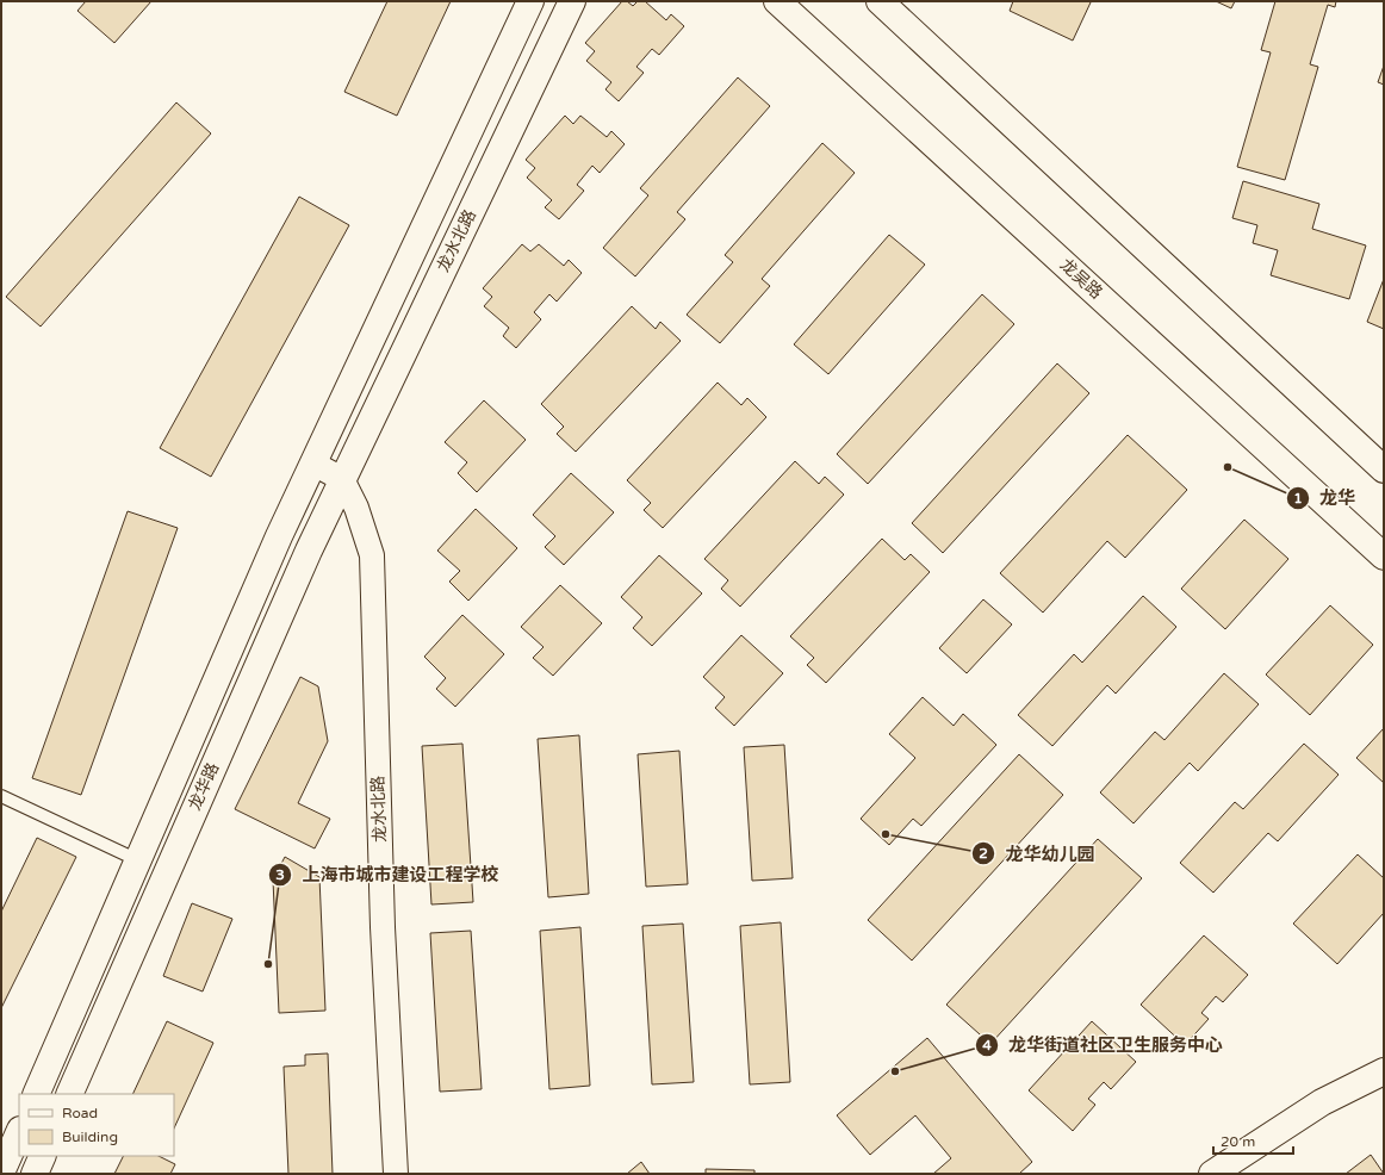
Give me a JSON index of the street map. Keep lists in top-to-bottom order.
{
  "streets": {
    "main road": ["龙水北路", "龙吴路", "龙华路"]
  },
  "crossings": [
    ["龙水北路", "龙华路"]
  ],
  "places": [
    "龙华",
    "龙华幼儿园",
    "上海市城市建设工程学校",
    "龙华街道社区卫生服务中心"
  ],
  "legend": ["Road", "Building"],
  "scale_bar": "20 m"
}
